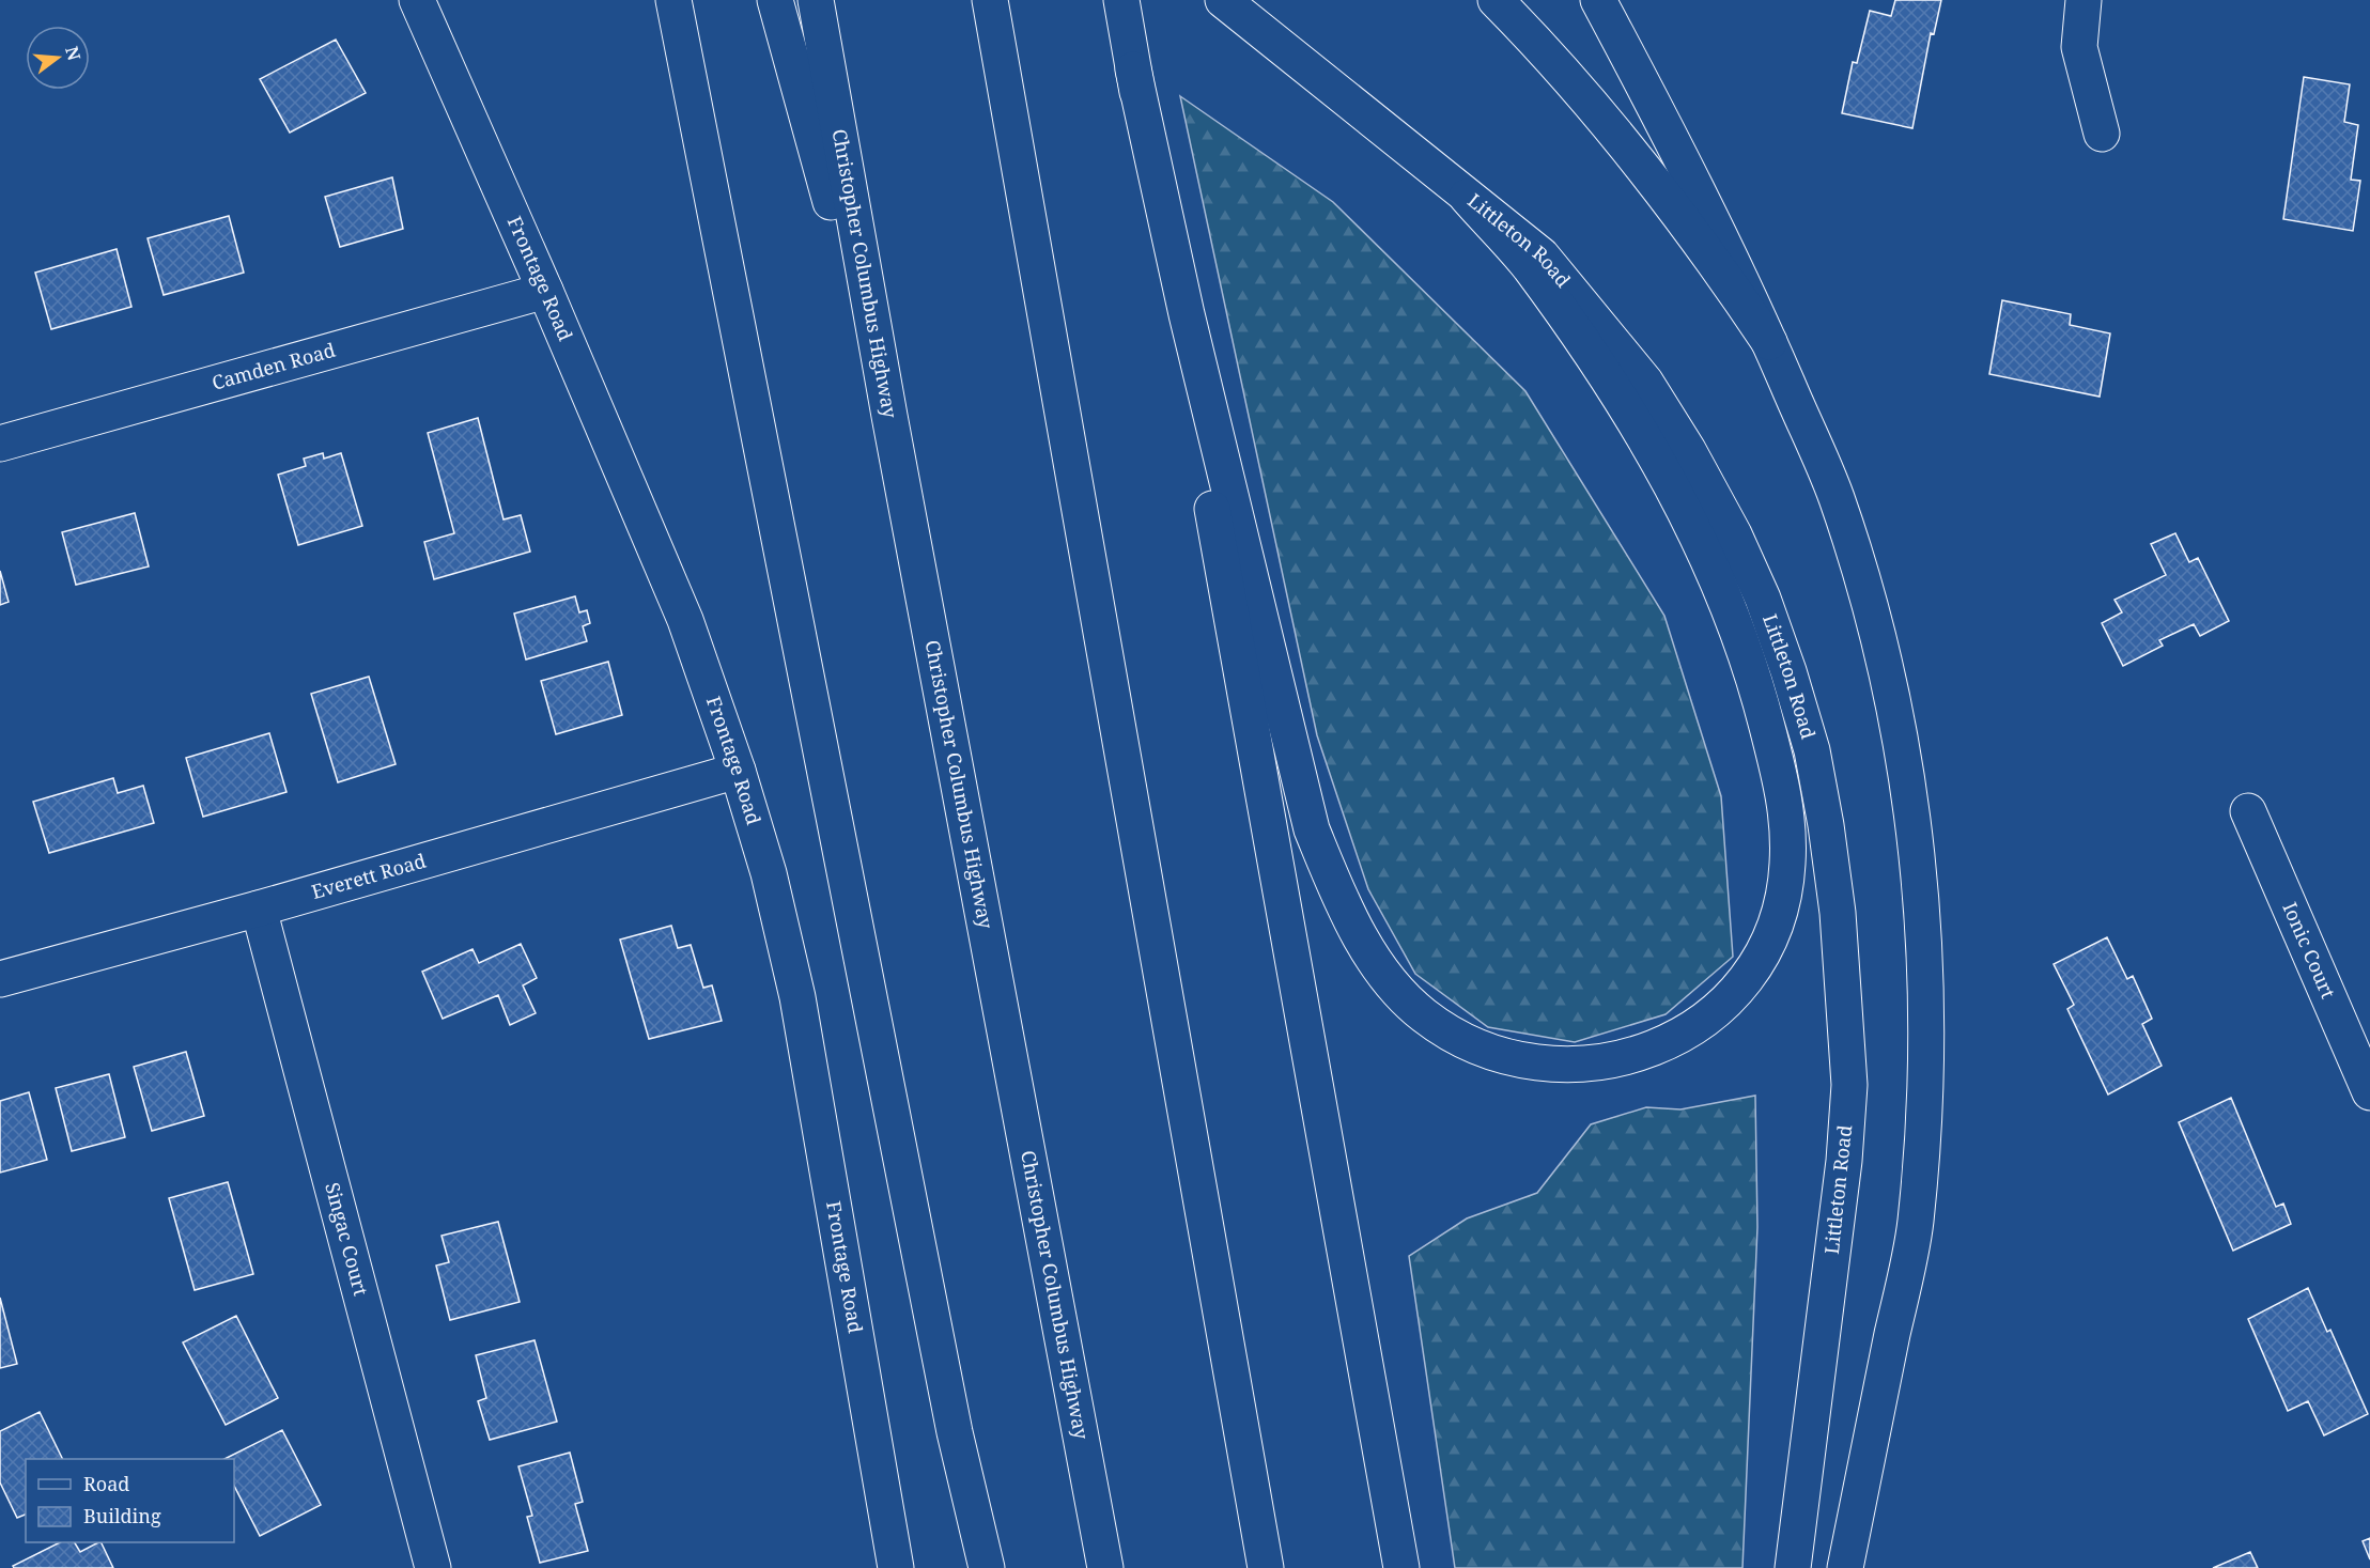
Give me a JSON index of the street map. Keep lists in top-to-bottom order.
{
  "streets": {
    "main road": [
      "Littleton Road",
      "Christopher Columbus Highway",
      "Frontage Road",
      "Camden Road",
      "Everett Road",
      "Ionic Court",
      "Singac Court"
    ]
  },
  "crossings": [
    ["Frontage Road", "Camden Road"],
    ["Frontage Road", "Everett Road"],
    ["Everett Road", "Singac Court"]
  ],
  "legend": ["Road", "Building"],
  "north": "right"
}
